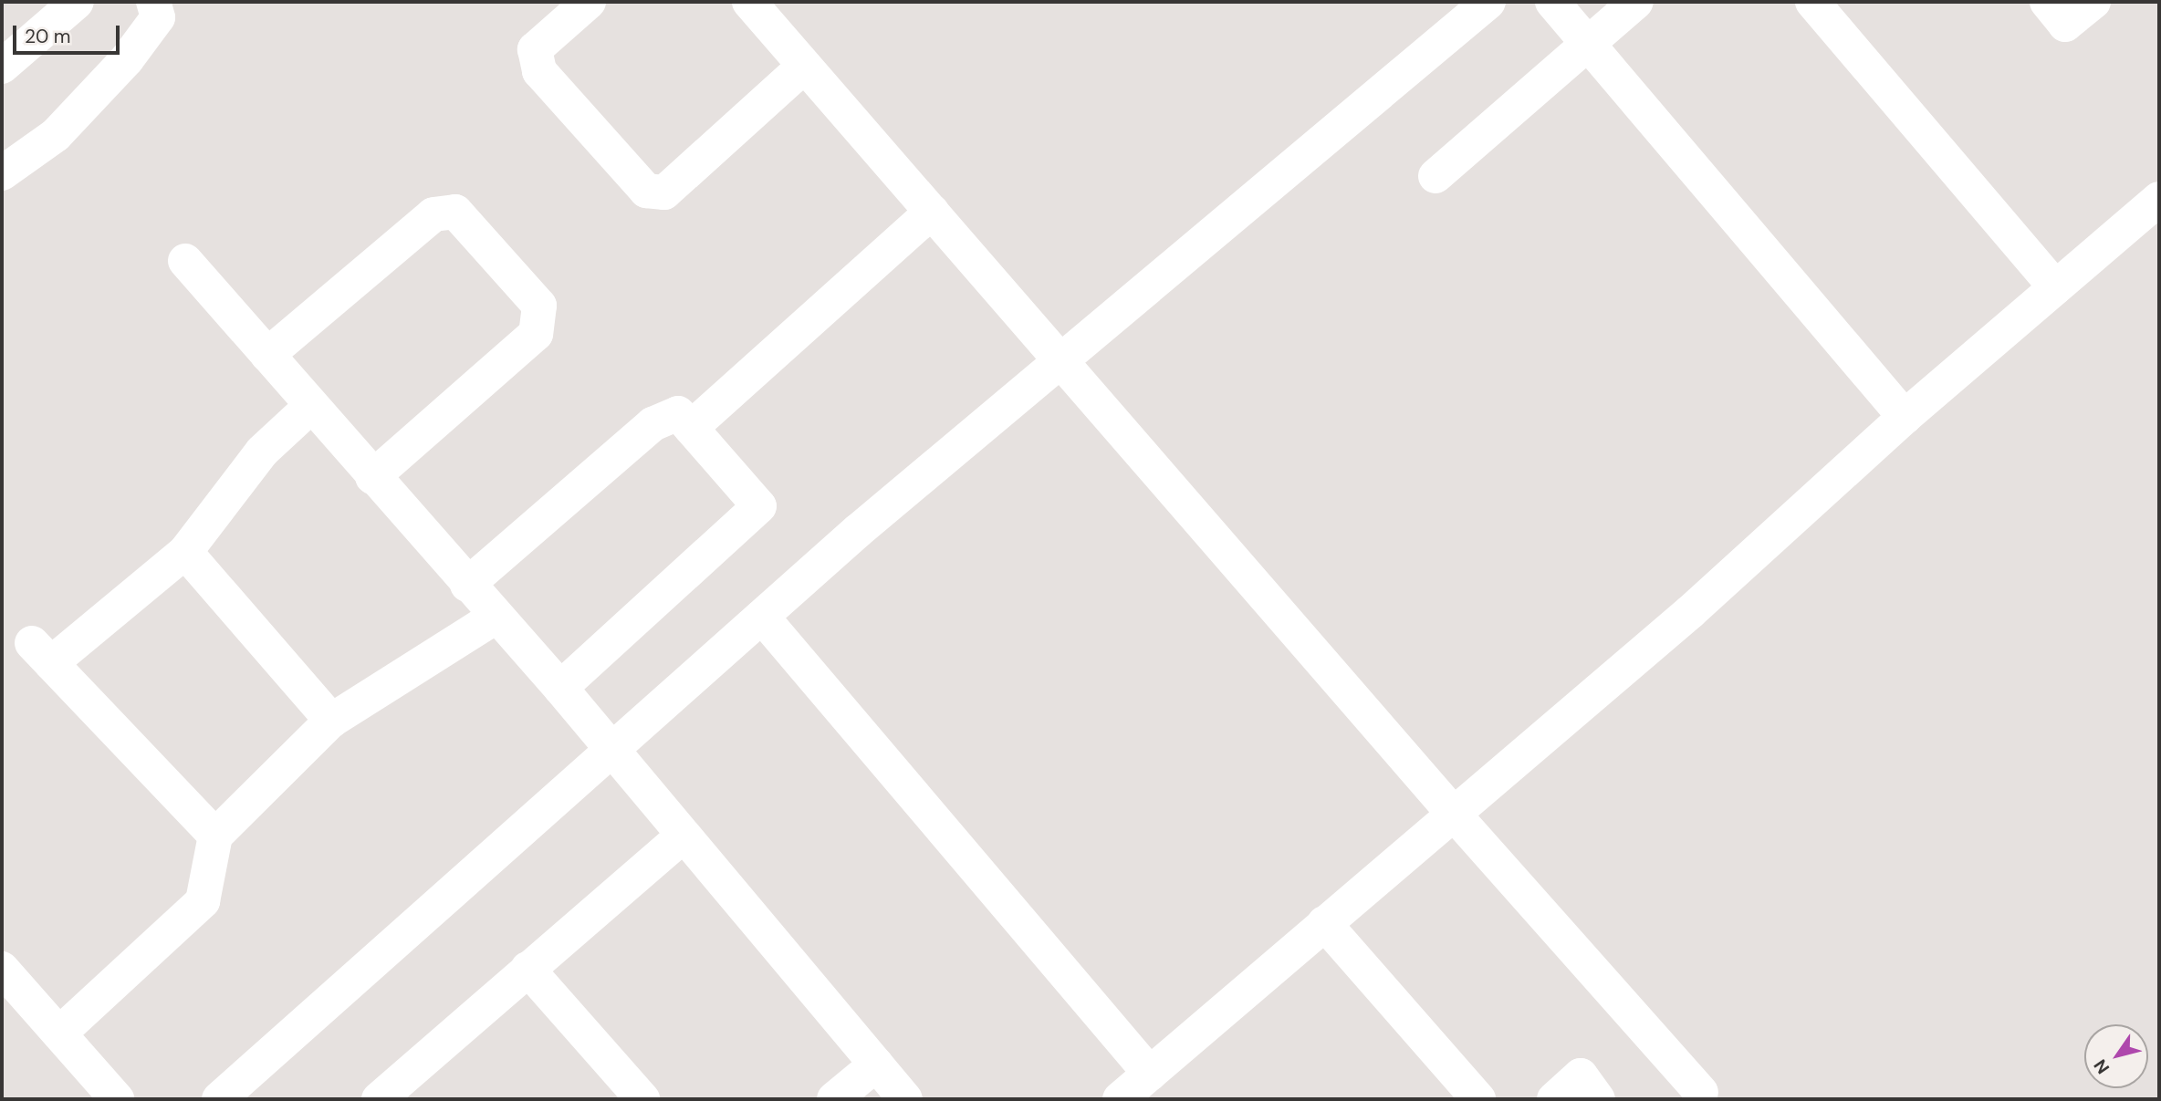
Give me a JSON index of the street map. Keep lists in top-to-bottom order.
{
  "scale_bar": "20 m",
  "north": "bottom left"
}
